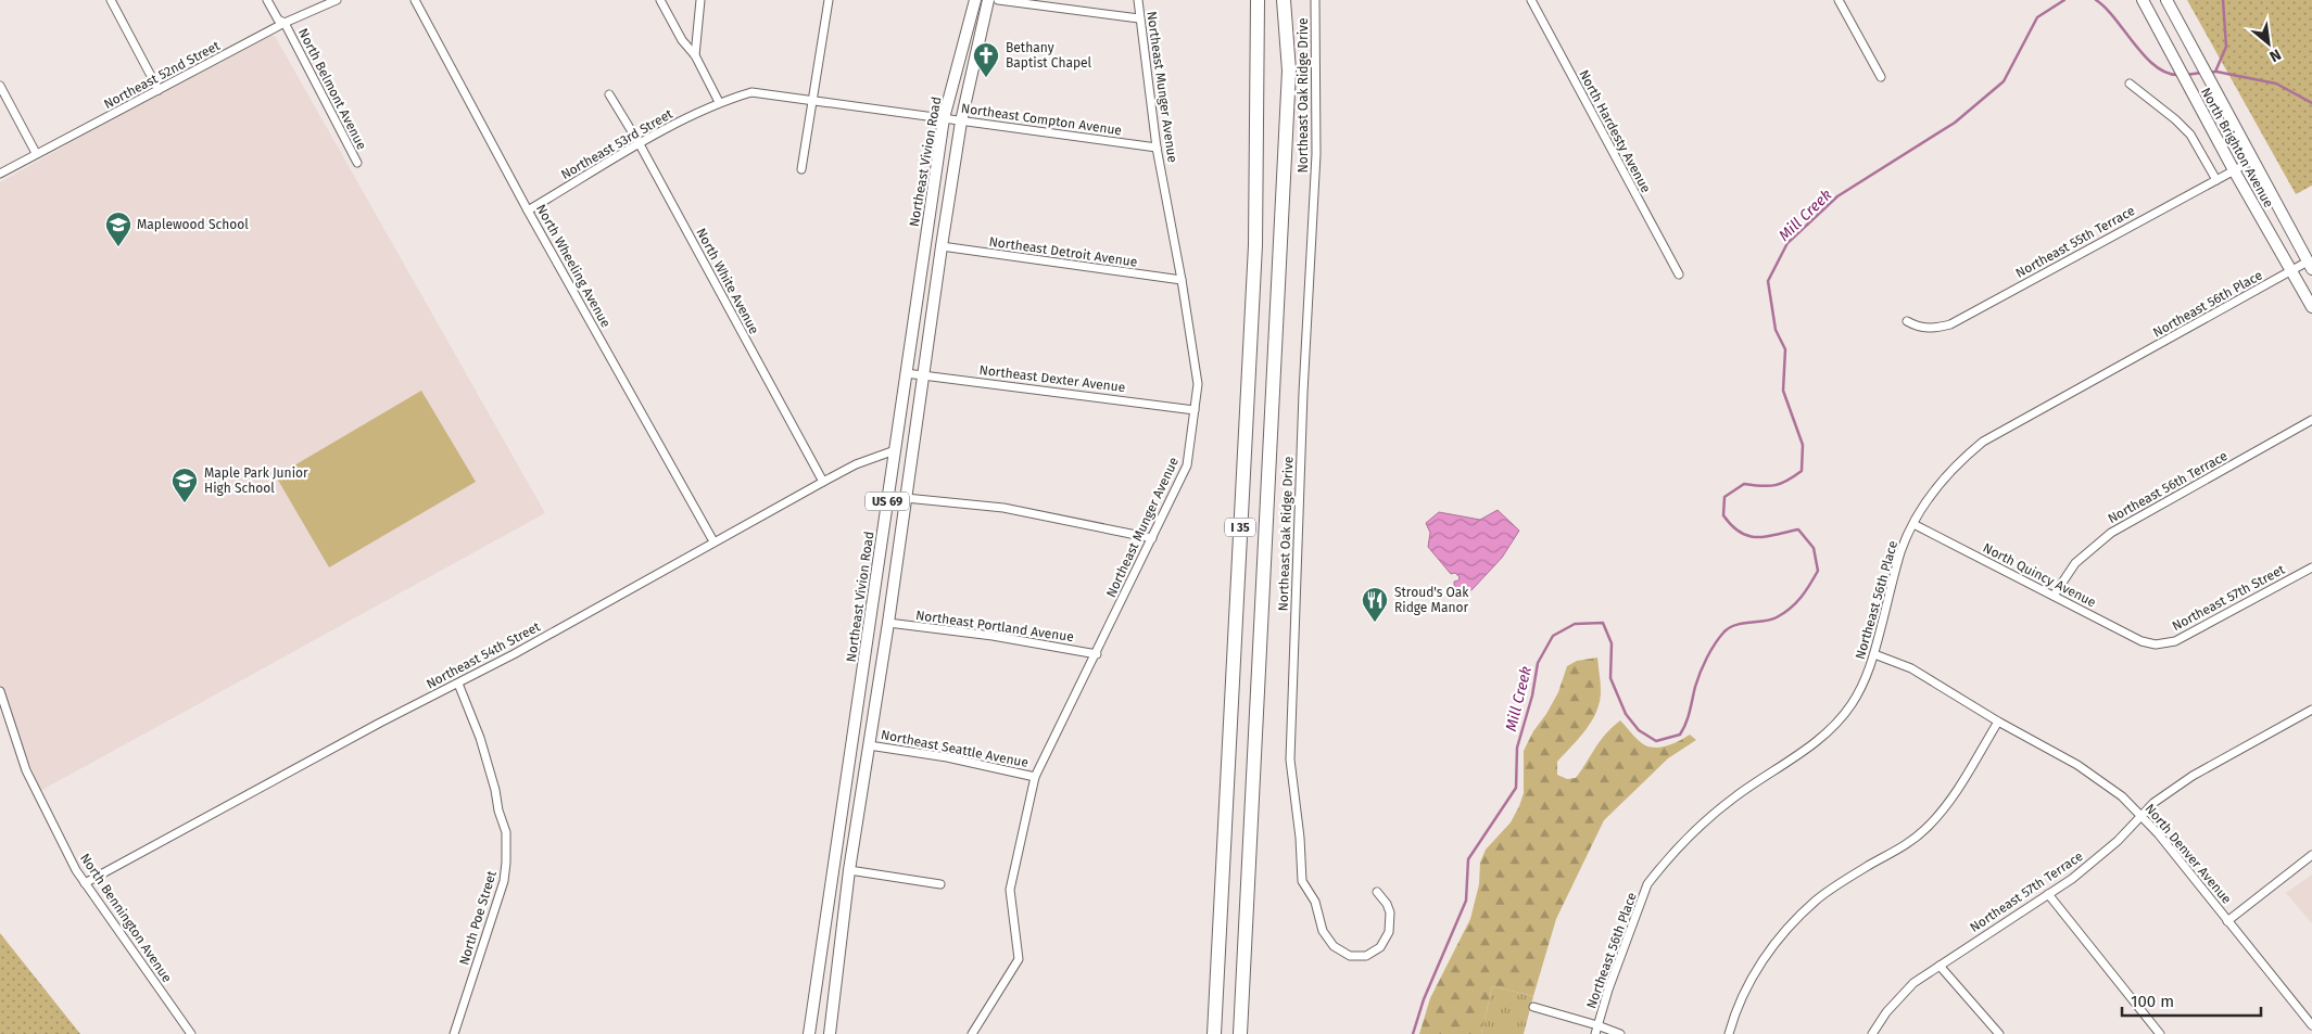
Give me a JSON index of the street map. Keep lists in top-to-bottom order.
{
  "streets": {
    "highway": ["I 35"],
    "main road": ["North Brighton Avenue", "Northeast Vivion Road", "US 69"],
    "street": [
      "Northeast 52nd Street",
      "Northeast Munger Avenue",
      "North Belmont Avenue",
      "Northeast Oak Ridge Drive",
      "Northeast Compton Avenue",
      "North Hardesty Avenue",
      "Northeast 53rd Street",
      "Northeast 55th Terrace",
      "Northeast Detroit Avenue",
      "North Wheeling Avenue",
      "North White Avenue",
      "Northeast 56th Place",
      "Northeast Dexter Avenue",
      "Northeast 56th Terrace",
      "North Quincy Avenue",
      "Northeast 57th Street",
      "Northeast Portland Avenue",
      "Northeast 54th Street",
      "Northeast Seattle Avenue",
      "North Denver Avenue",
      "Northeast 57th Terrace",
      "North Bennington Avenue",
      "North Poe Street"
    ]
  },
  "crossings": [
    ["Northeast 52nd Street", "North Belmont Avenue"],
    ["Northeast Munger Avenue", "Northeast Compton Avenue"],
    ["Northeast Munger Avenue", "Northeast Detroit Avenue"],
    ["Northeast Munger Avenue", "Northeast Dexter Avenue"],
    ["Northeast Munger Avenue", "Northeast Portland Avenue"],
    ["Northeast Munger Avenue", "Northeast Seattle Avenue"],
    ["Northeast Compton Avenue", "Northeast 53rd Street"],
    ["Northeast Compton Avenue", "Northeast Vivion Road"],
    ["Northeast Compton Avenue", "US 69"],
    ["Northeast 53rd Street", "North Wheeling Avenue"],
    ["Northeast 53rd Street", "North White Avenue"],
    ["North Brighton Avenue", "Northeast 55th Terrace"],
    ["North Brighton Avenue", "Northeast 56th Place"],
    ["Northeast Vivion Road", "Northeast Dexter Avenue"],
    ["Northeast Vivion Road", "Northeast 54th Street"],
    ["Northeast Detroit Avenue", "US 69"],
    ["North Wheeling Avenue", "Northeast 54th Street"],
    ["North White Avenue", "Northeast 54th Street"],
    ["Northeast 56th Place", "North Quincy Avenue"],
    ["Northeast 56th Place", "North Denver Avenue"],
    ["Northeast Dexter Avenue", "US 69"],
    ["Northeast 56th Terrace", "North Quincy Avenue"],
    ["US 69", "Northeast Portland Avenue"],
    ["US 69", "Northeast Seattle Avenue"],
    ["North Quincy Avenue", "Northeast 57th Street"],
    ["Northeast 54th Street", "North Bennington Avenue"],
    ["Northeast 54th Street", "North Poe Street"],
    ["North Denver Avenue", "Northeast 57th Terrace"]
  ],
  "water": ["Mill Creek"],
  "places": {
    "church": ["Bethany Baptist Chapel"],
    "school or university": ["Maplewood School", "Maple Park Junior High School"],
    "restaurant": ["Stroud's Oak Ridge Manor"]
  },
  "scale_bar": "100 m",
  "north": "bottom right"
}
